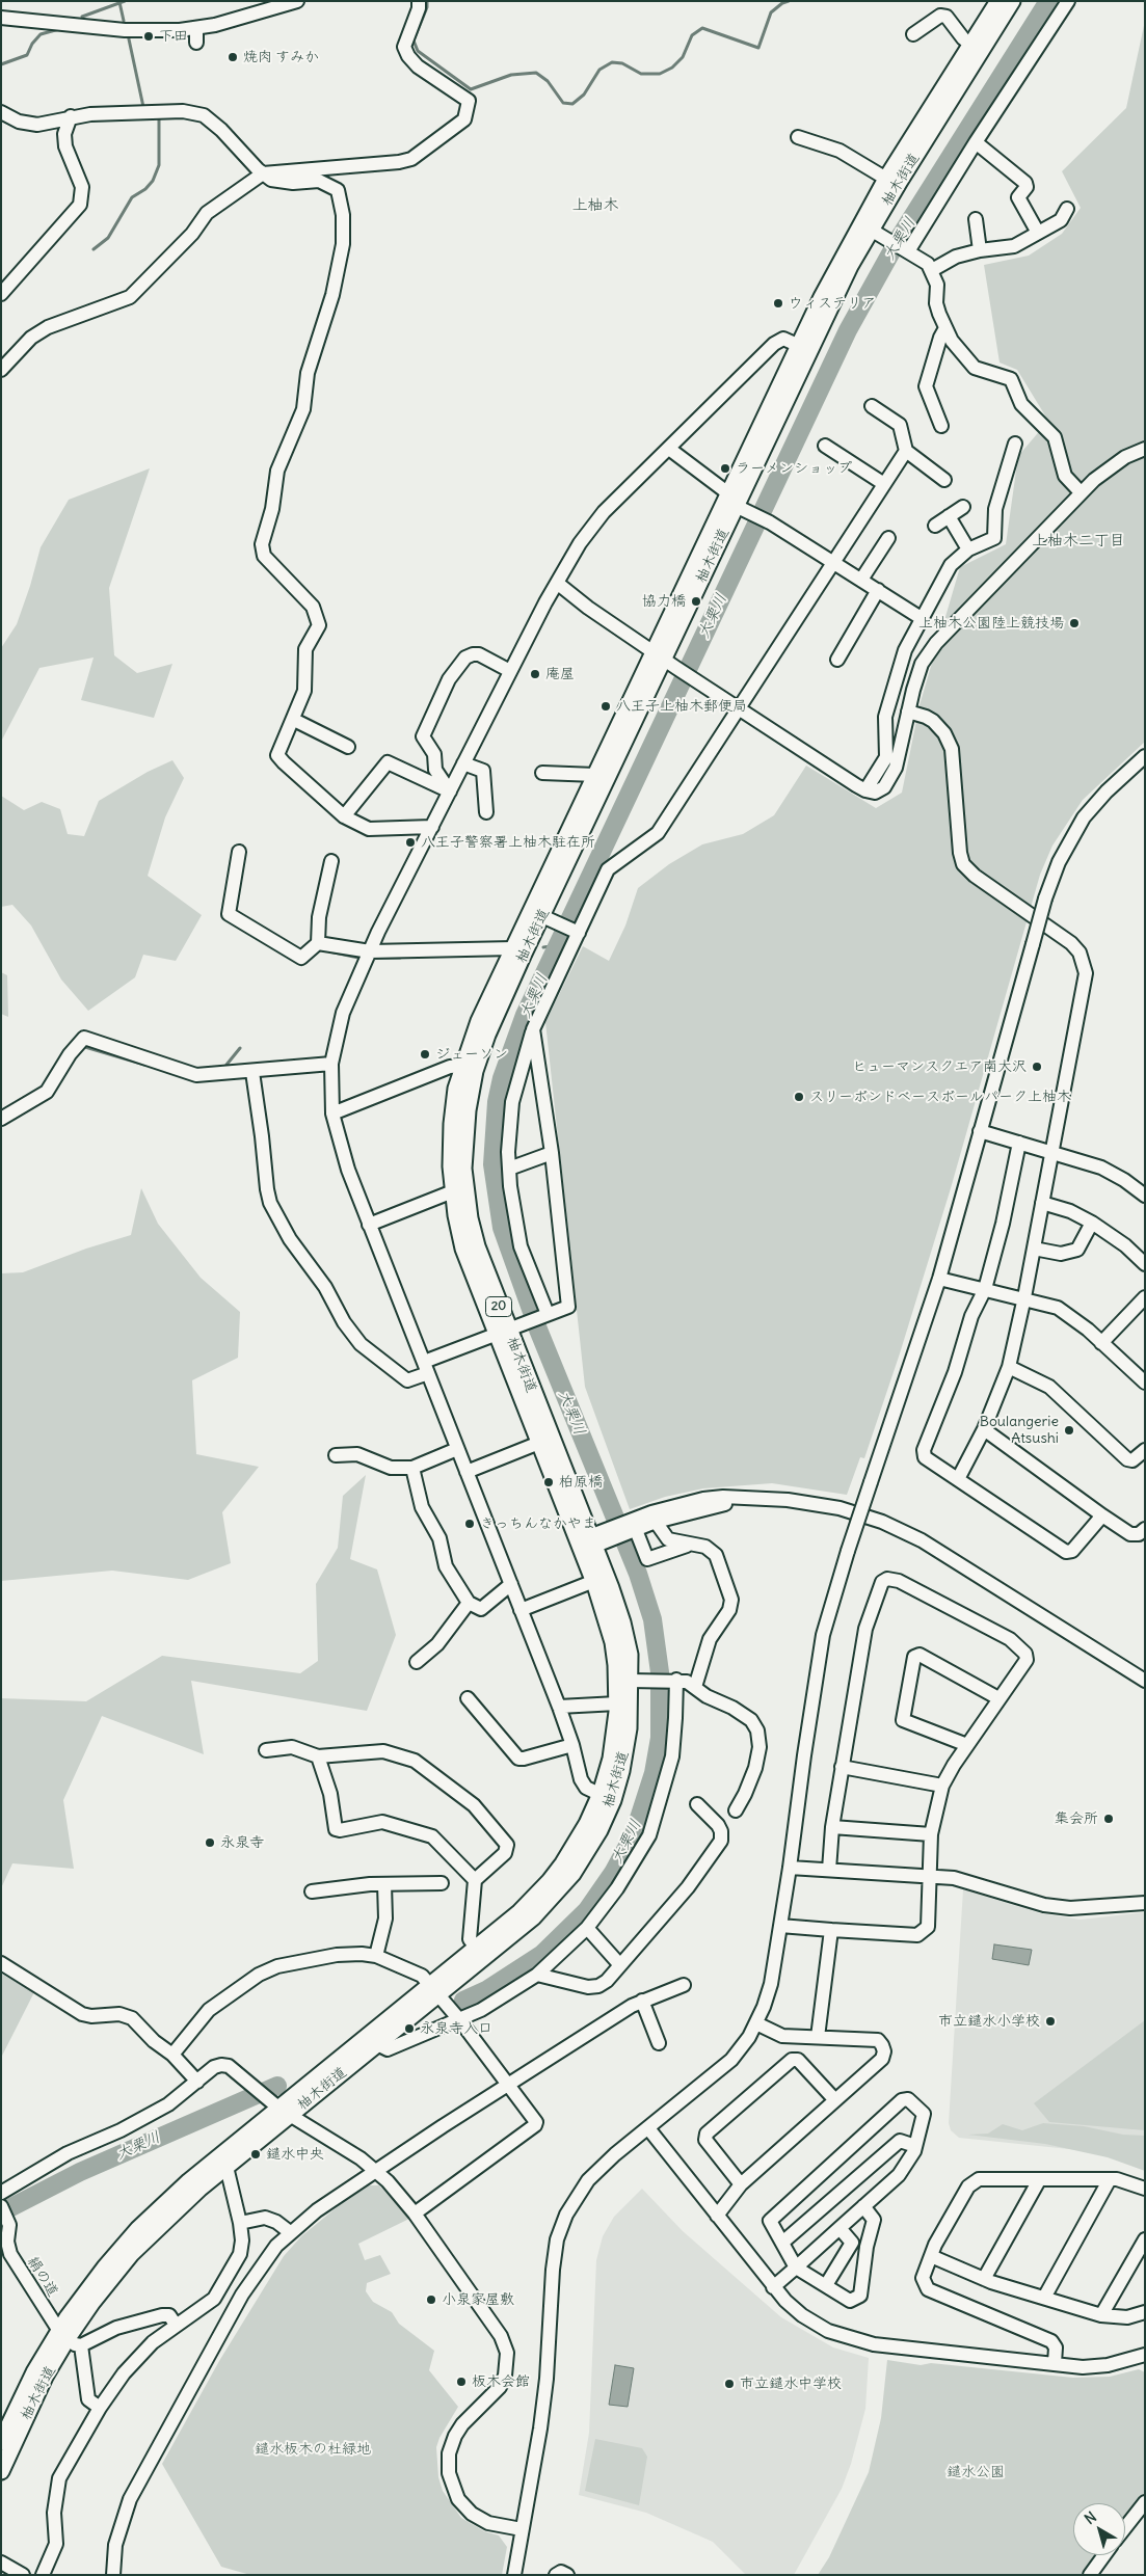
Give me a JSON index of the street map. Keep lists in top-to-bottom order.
{
  "streets": {
    "main road": ["柚木街道", "20"],
    "street": ["絹の道"]
  },
  "crossings": [
    ["柚木街道", "絹の道"]
  ],
  "districts": ["上柚木", "上柚木二丁目"],
  "water": ["大栗川"],
  "parks": ["鑓水板木の杜緑地", "鑓水公園"],
  "places": [
    "下田",
    "焼肉 すみか",
    "ウィステリア",
    "ラーメンショップ",
    "協力橋",
    "上柚木公園陸上競技場",
    "庵屋",
    "八王子上柚木郵便局",
    "八王子警察署上柚木駐在所",
    "ジェーソン",
    "ヒューマンスクエア南大沢",
    "スリーボンドベースボールパーク上柚木",
    "Boulangerie Atsushi",
    "柏原橋",
    "きっちんなかやま",
    "集会所",
    "永泉寺",
    "市立鑓水小学校",
    "永泉寺入口",
    "鑓水中央",
    "小泉家屋敷",
    "板木会館",
    "市立鑓水中学校"
  ],
  "north": "top left"
}
